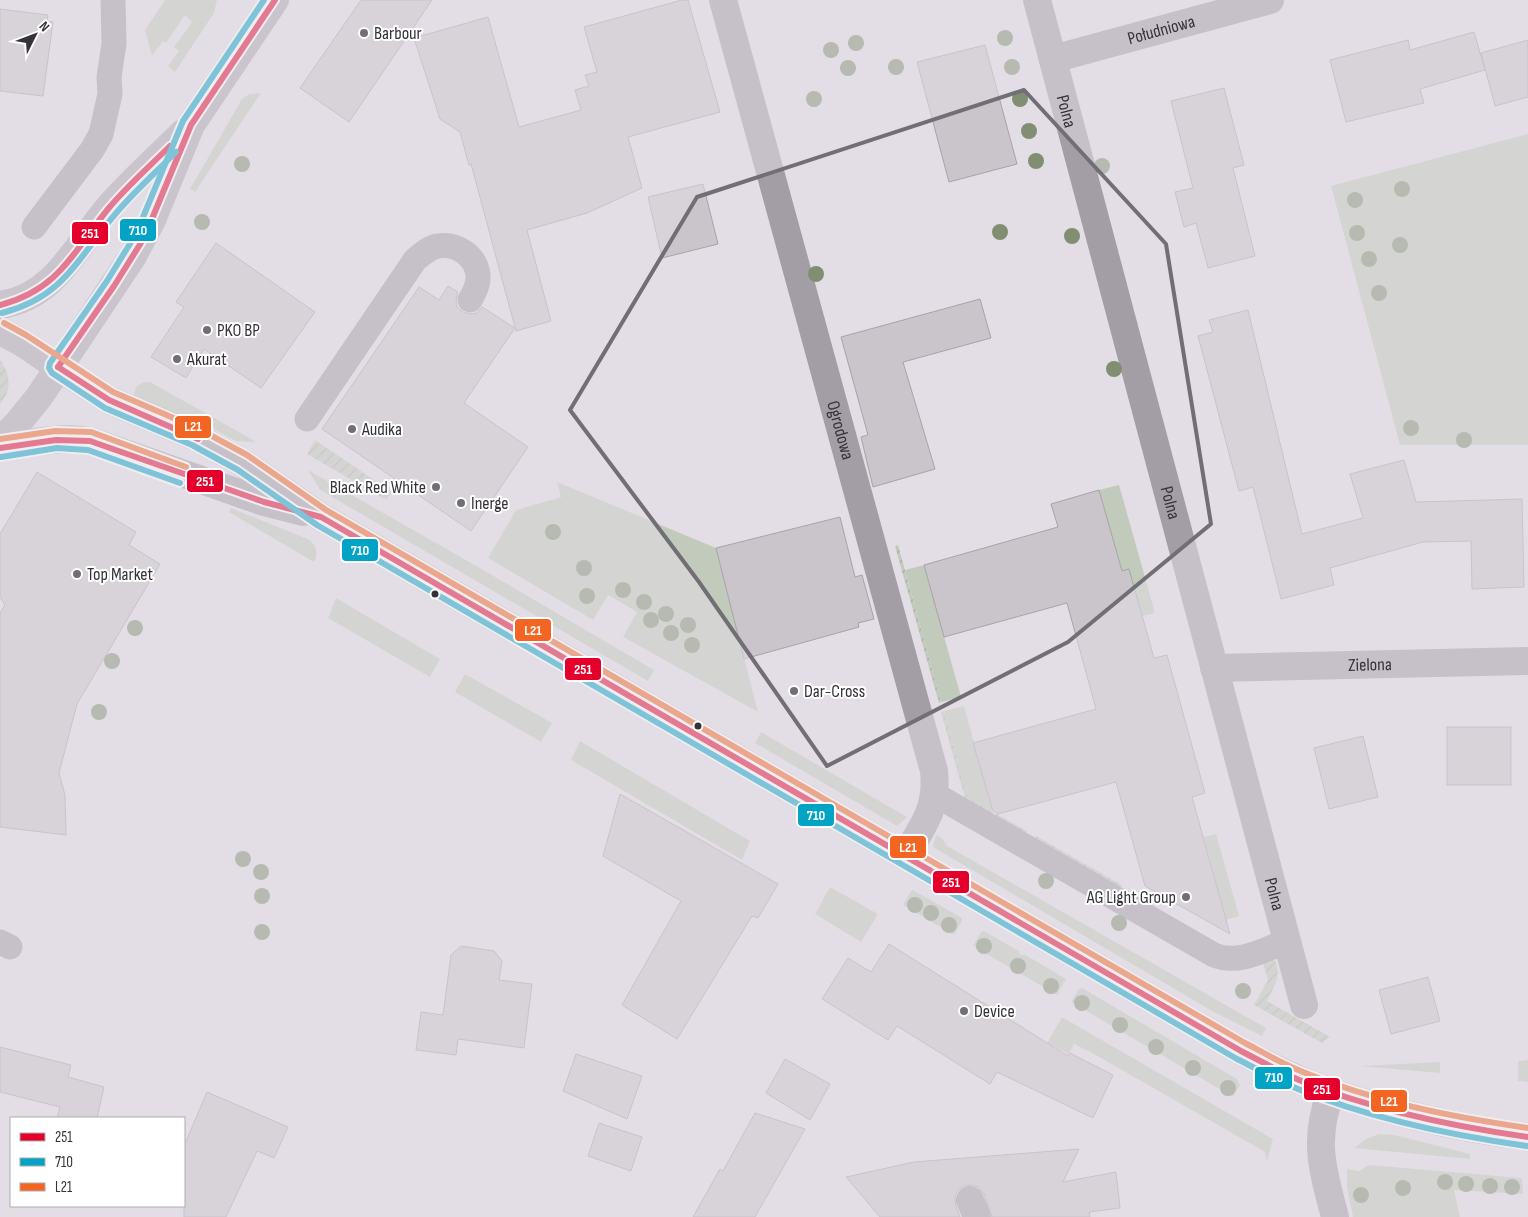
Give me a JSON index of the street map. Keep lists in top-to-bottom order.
{
  "streets": {
    "street": [
      "Południowa",
      "Polna",
      "Ogrodowa",
      "Zielona"
    ]
  },
  "crossings": [
    ["Południowa", "Polna"],
    ["Polna", "Zielona"]
  ],
  "places": [
    "Barbour",
    "PKO BP",
    "Akurat",
    "Audika",
    "Black Red White",
    "Inerge",
    "Top Market",
    "Dar-Cross",
    "AG Light Group",
    "Device"
  ],
  "lines": ["transit line 251", "transit line 710", "transit line L21"],
  "legend": ["251", "710", "L21"],
  "north": "top right"
}
